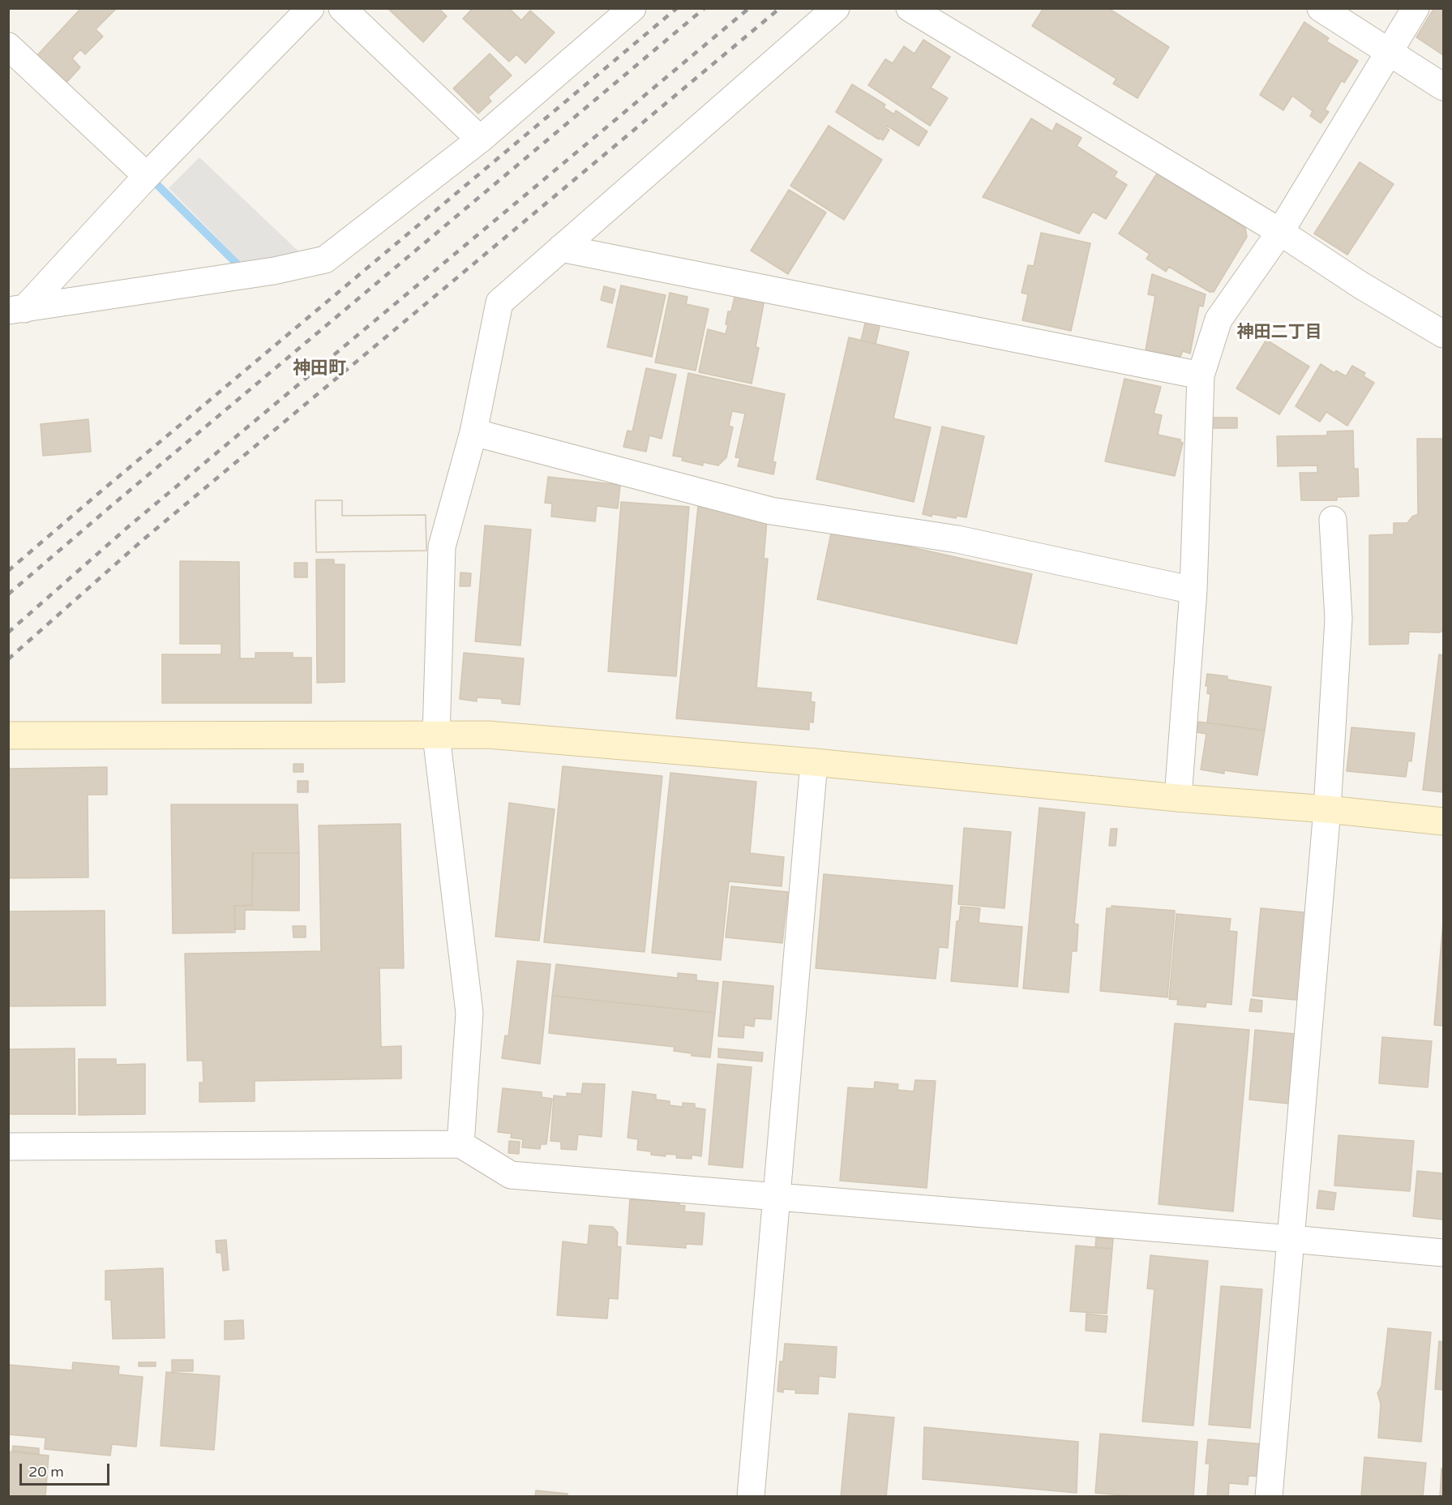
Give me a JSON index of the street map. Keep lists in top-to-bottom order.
{
  "districts": ["神田二丁目", "神田町"],
  "scale_bar": "20 m"
}
